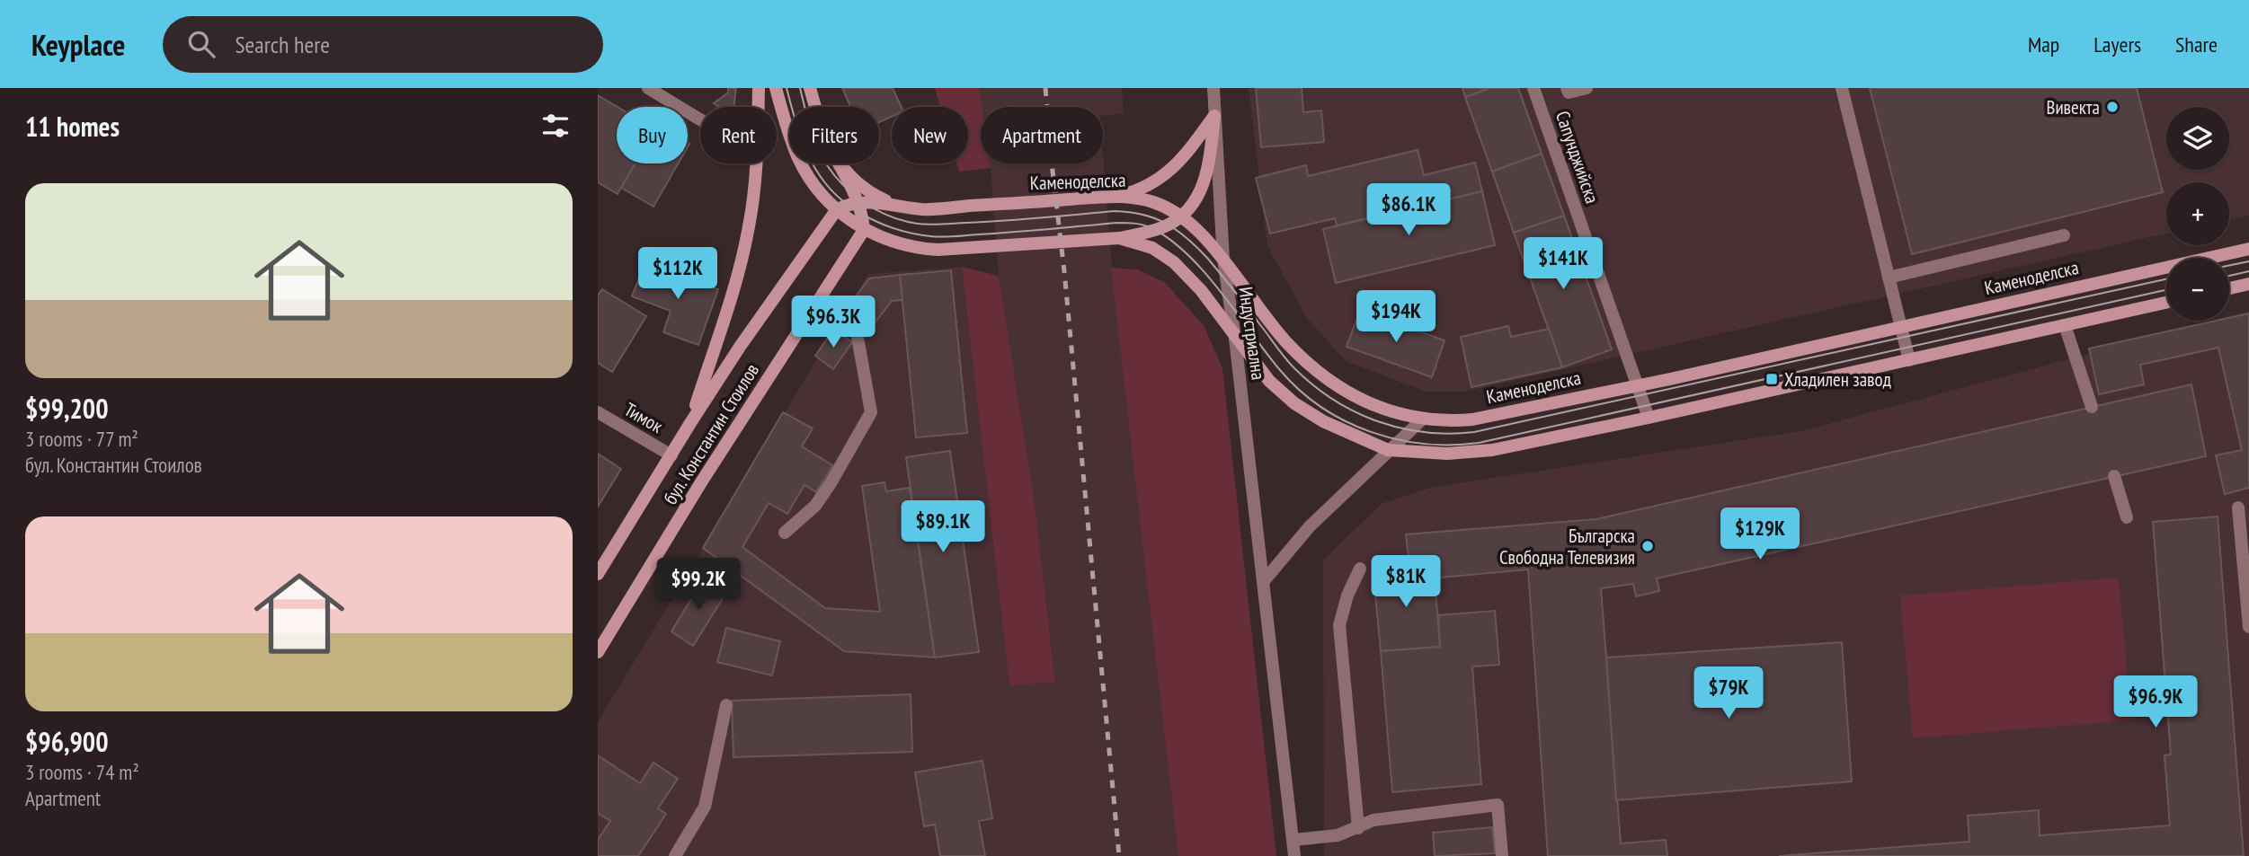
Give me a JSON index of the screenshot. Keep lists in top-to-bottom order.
{
  "streets": {
    "main road": ["Каменоделска", "бул. Константин Стоилов"],
    "street": ["Сапунджийска", "Индустриална", "Тимок"]
  },
  "crossings": [
    ["Сапунджийска", "Каменоделска"],
    ["Каменоделска", "Индустриална"],
    ["Тимок", "бул. Константин Стоилов"]
  ],
  "places": {
    "other": ["Вивекта", "Българска Свободна Телевизия"],
    "transit": ["Хладилен завод"]
  },
  "page": {
    "header": "Keyplace",
    "search": "Search here",
    "nav": ["Map", "Layers", "Share"],
    "heading": "11 homes",
    "map_buttons": ["+", "−"],
    "chip": [
      "Buy",
      "Rent",
      "Filters",
      "New",
      "Apartment"
    ],
    "list": [
      {
        "name": "$99,200",
        "note": "3 rooms · 77 m² · бул. Константин Стоилов"
      },
      {
        "name": "$96,900",
        "note": "3 rooms · 74 m² · Apartment"
      }
    ],
    "price": [
      "$86.1K",
      "$141K",
      "$112K",
      "$194K",
      "$96.3K",
      "$89.1K",
      "$129K",
      "$81K",
      "$99.2K",
      "$79K",
      "$96.9K"
    ]
  }
}
